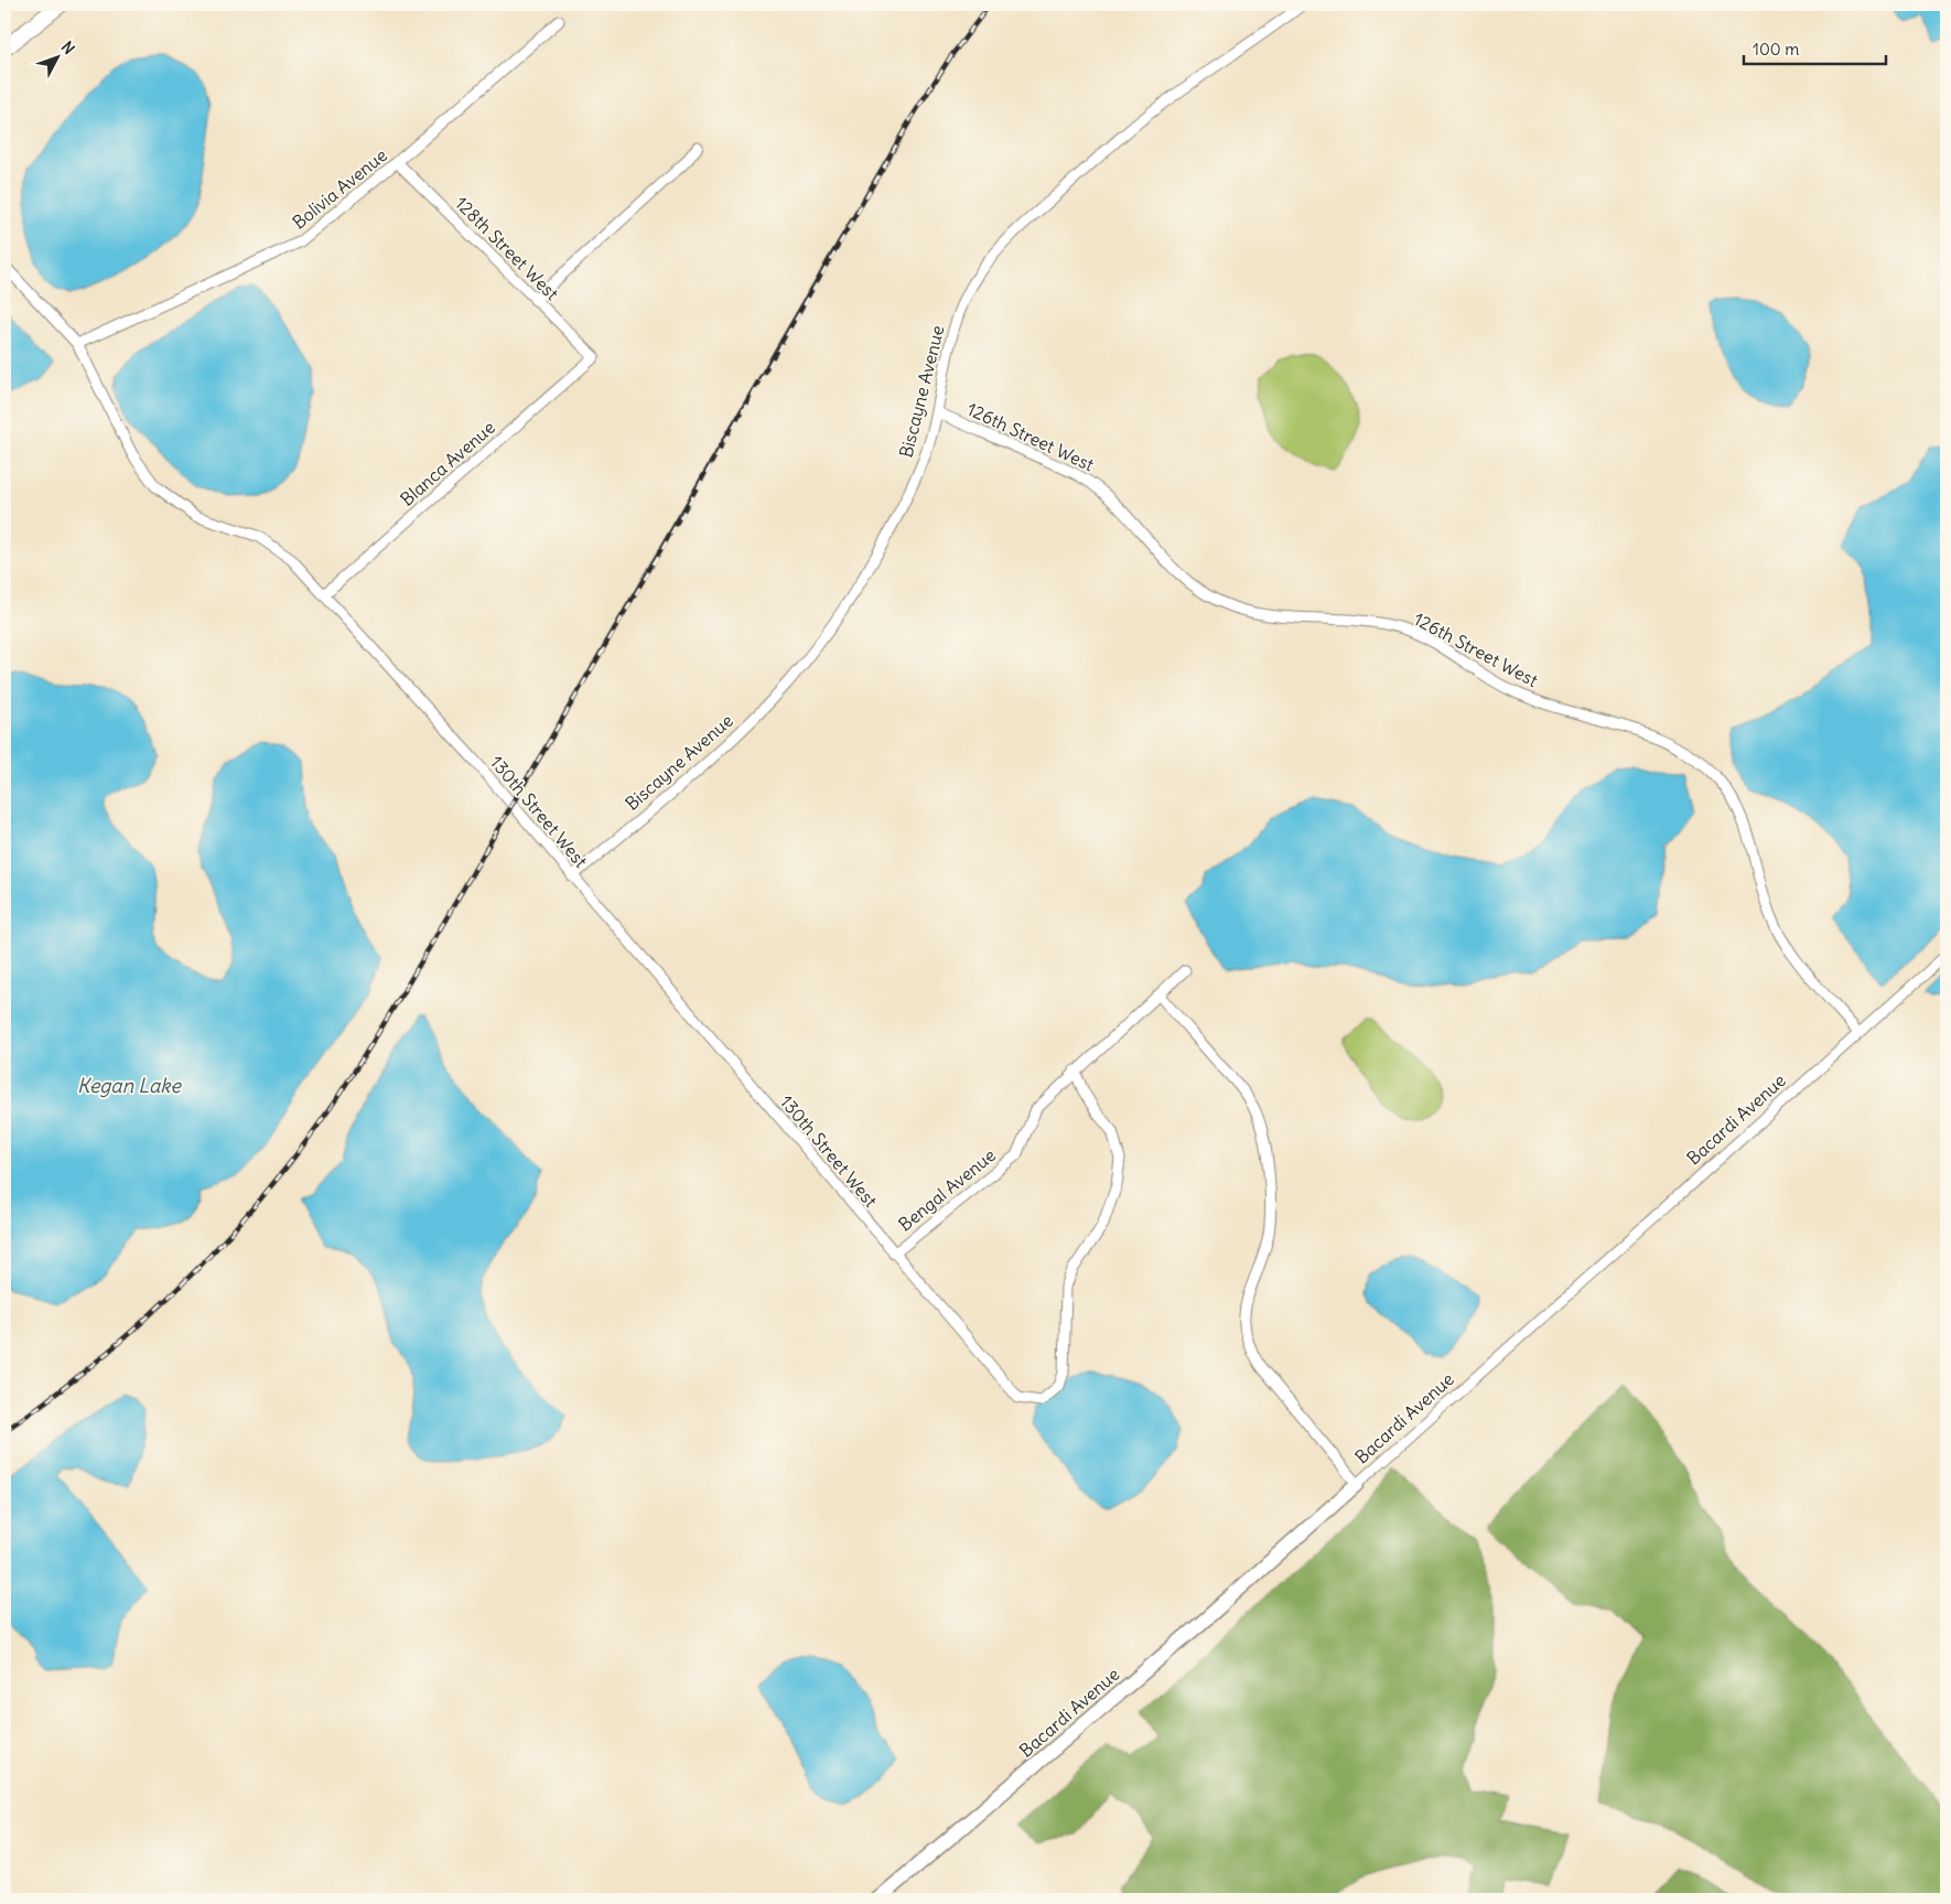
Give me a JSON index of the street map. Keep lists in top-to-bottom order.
{
  "streets": {
    "street": [
      "Bolivia Avenue",
      "128th Street West",
      "Biscayne Avenue",
      "126th Street West",
      "Blanca Avenue",
      "130th Street West",
      "Bacardi Avenue",
      "Bengal Avenue"
    ]
  },
  "crossings": [
    ["Bolivia Avenue", "128th Street West"],
    ["Bolivia Avenue", "130th Street West"],
    ["128th Street West", "Blanca Avenue"],
    ["Biscayne Avenue", "126th Street West"],
    ["Biscayne Avenue", "130th Street West"],
    ["126th Street West", "Bacardi Avenue"],
    ["Blanca Avenue", "130th Street West"],
    ["130th Street West", "Bengal Avenue"]
  ],
  "water": ["Kegan Lake"],
  "scale_bar": "100 m",
  "north": "top right"
}
